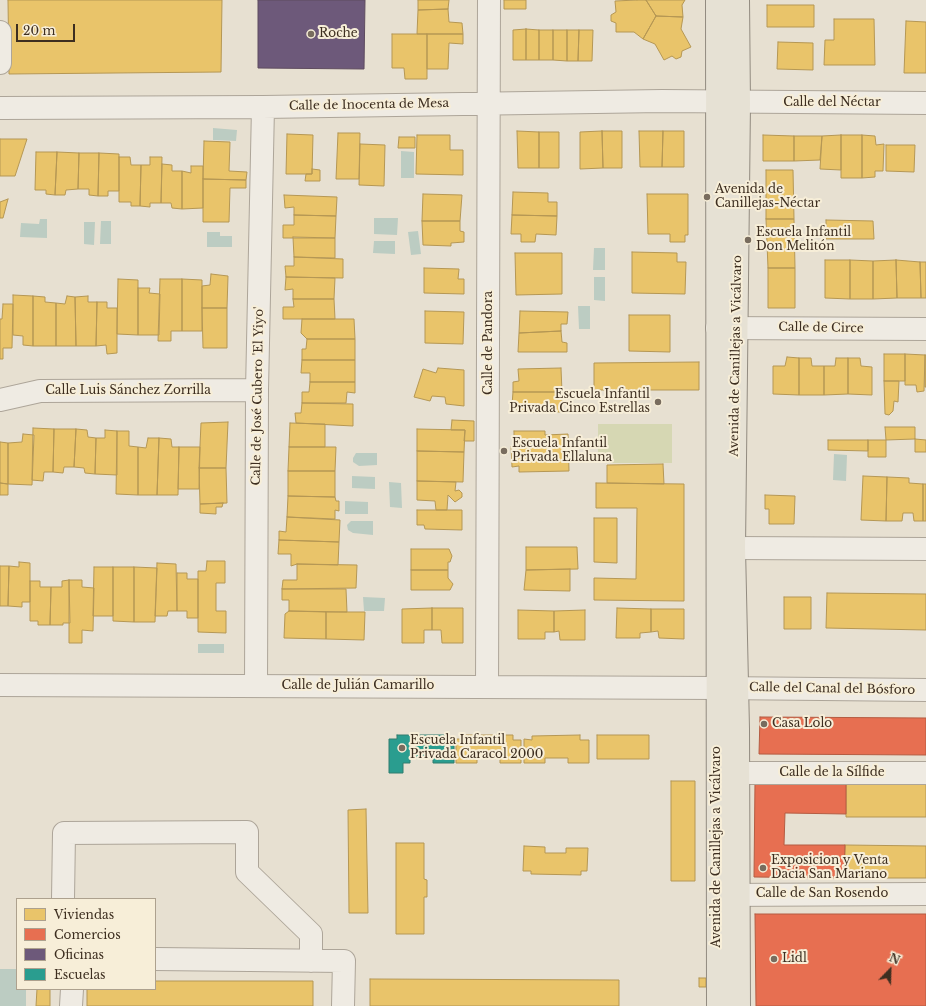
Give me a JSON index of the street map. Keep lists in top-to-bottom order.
{
  "streets": {
    "main road": ["Avenida de Canillejas a Vicálvaro"],
    "street": [
      "Calle del Néctar",
      "Calle de Inocenta de Mesa",
      "Calle de Circe",
      "Calle de Pandora",
      "Calle Luis Sánchez Zorrilla",
      "Calle de José Cubero 'El Yiyo'",
      "Calle de Julián Camarillo",
      "Calle del Canal del Bósforo",
      "Calle de la Sílfide",
      "Calle de San Rosendo"
    ]
  },
  "crossings": [
    ["Calle del Néctar", "Calle de Inocenta de Mesa"],
    ["Calle del Néctar", "Avenida de Canillejas a Vicálvaro"],
    ["Calle de Inocenta de Mesa", "Calle de Pandora"],
    ["Calle de Inocenta de Mesa", "Avenida de Canillejas a Vicálvaro"],
    ["Calle de Inocenta de Mesa", "Calle de José Cubero 'El Yiyo'"],
    ["Calle de Circe", "Avenida de Canillejas a Vicálvaro"],
    ["Calle de Pandora", "Calle de Julián Camarillo"],
    ["Avenida de Canillejas a Vicálvaro", "Calle de Julián Camarillo"],
    ["Avenida de Canillejas a Vicálvaro", "Calle del Canal del Bósforo"],
    ["Avenida de Canillejas a Vicálvaro", "Calle de la Sílfide"],
    ["Avenida de Canillejas a Vicálvaro", "Calle de San Rosendo"],
    ["Calle Luis Sánchez Zorrilla", "Calle de José Cubero 'El Yiyo'"],
    ["Calle de José Cubero 'El Yiyo'", "Calle de Julián Camarillo"],
    ["Calle de Julián Camarillo", "Calle del Canal del Bósforo"]
  ],
  "places": [
    "Roche",
    "Avenida de Canillejas-Néctar",
    "Escuela Infantil Don Melitón",
    "Escuela Infantil Privada Cinco Estrellas",
    "Escuela Infantil Privada Ellaluna",
    "Casa Lolo",
    "Escuela Infantil Privada Caracol 2000",
    "Exposicion y Venta Dacia San Mariano",
    "Lidl"
  ],
  "legend": [
    "Viviendas",
    "Comercios",
    "Oficinas",
    "Escuelas"
  ],
  "scale_bar": "20 m",
  "north": "top right"
}
